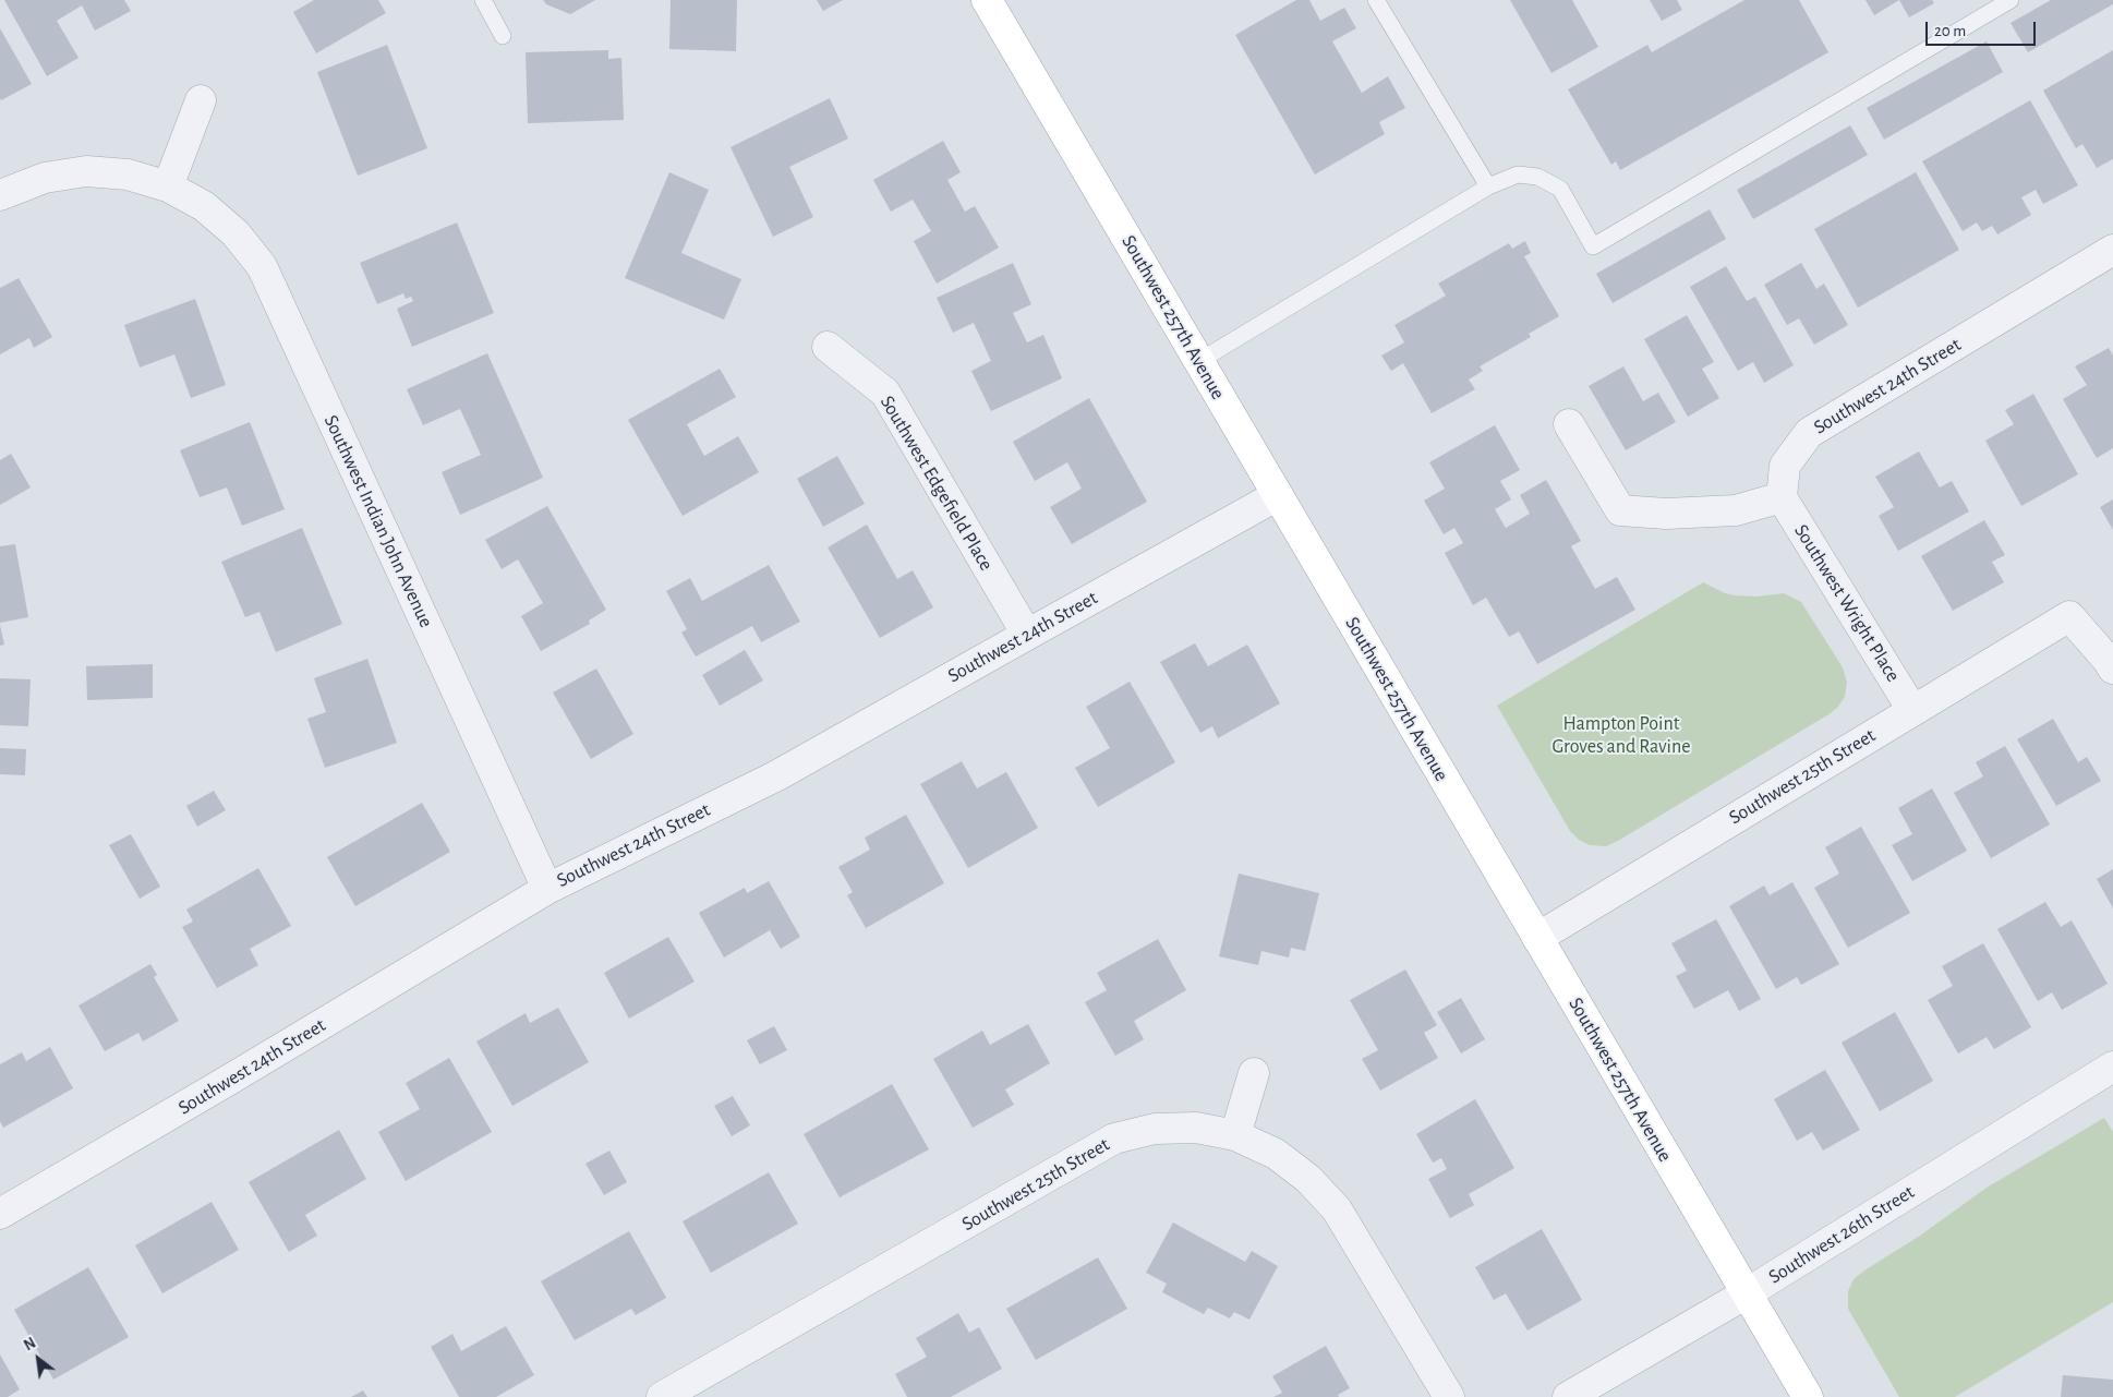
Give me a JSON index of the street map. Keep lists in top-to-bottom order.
{
  "streets": {
    "main road": ["Southwest 257th Avenue"],
    "street": [
      "Southwest 24th Street",
      "Southwest Edgefield Place",
      "Southwest Indian John Avenue",
      "Southwest Wright Place",
      "Southwest 25th Street",
      "Southwest 26th Street"
    ]
  },
  "crossings": [
    ["Southwest 257th Avenue", "Southwest 24th Street"],
    ["Southwest 257th Avenue", "Southwest 25th Street"],
    ["Southwest 257th Avenue", "Southwest 26th Street"],
    ["Southwest 24th Street", "Southwest Edgefield Place"],
    ["Southwest 24th Street", "Southwest Indian John Avenue"],
    ["Southwest 24th Street", "Southwest Wright Place"],
    ["Southwest Wright Place", "Southwest 25th Street"]
  ],
  "parks": ["Hampton Point Groves and Ravine"],
  "scale_bar": "20 m",
  "north": "top left"
}
